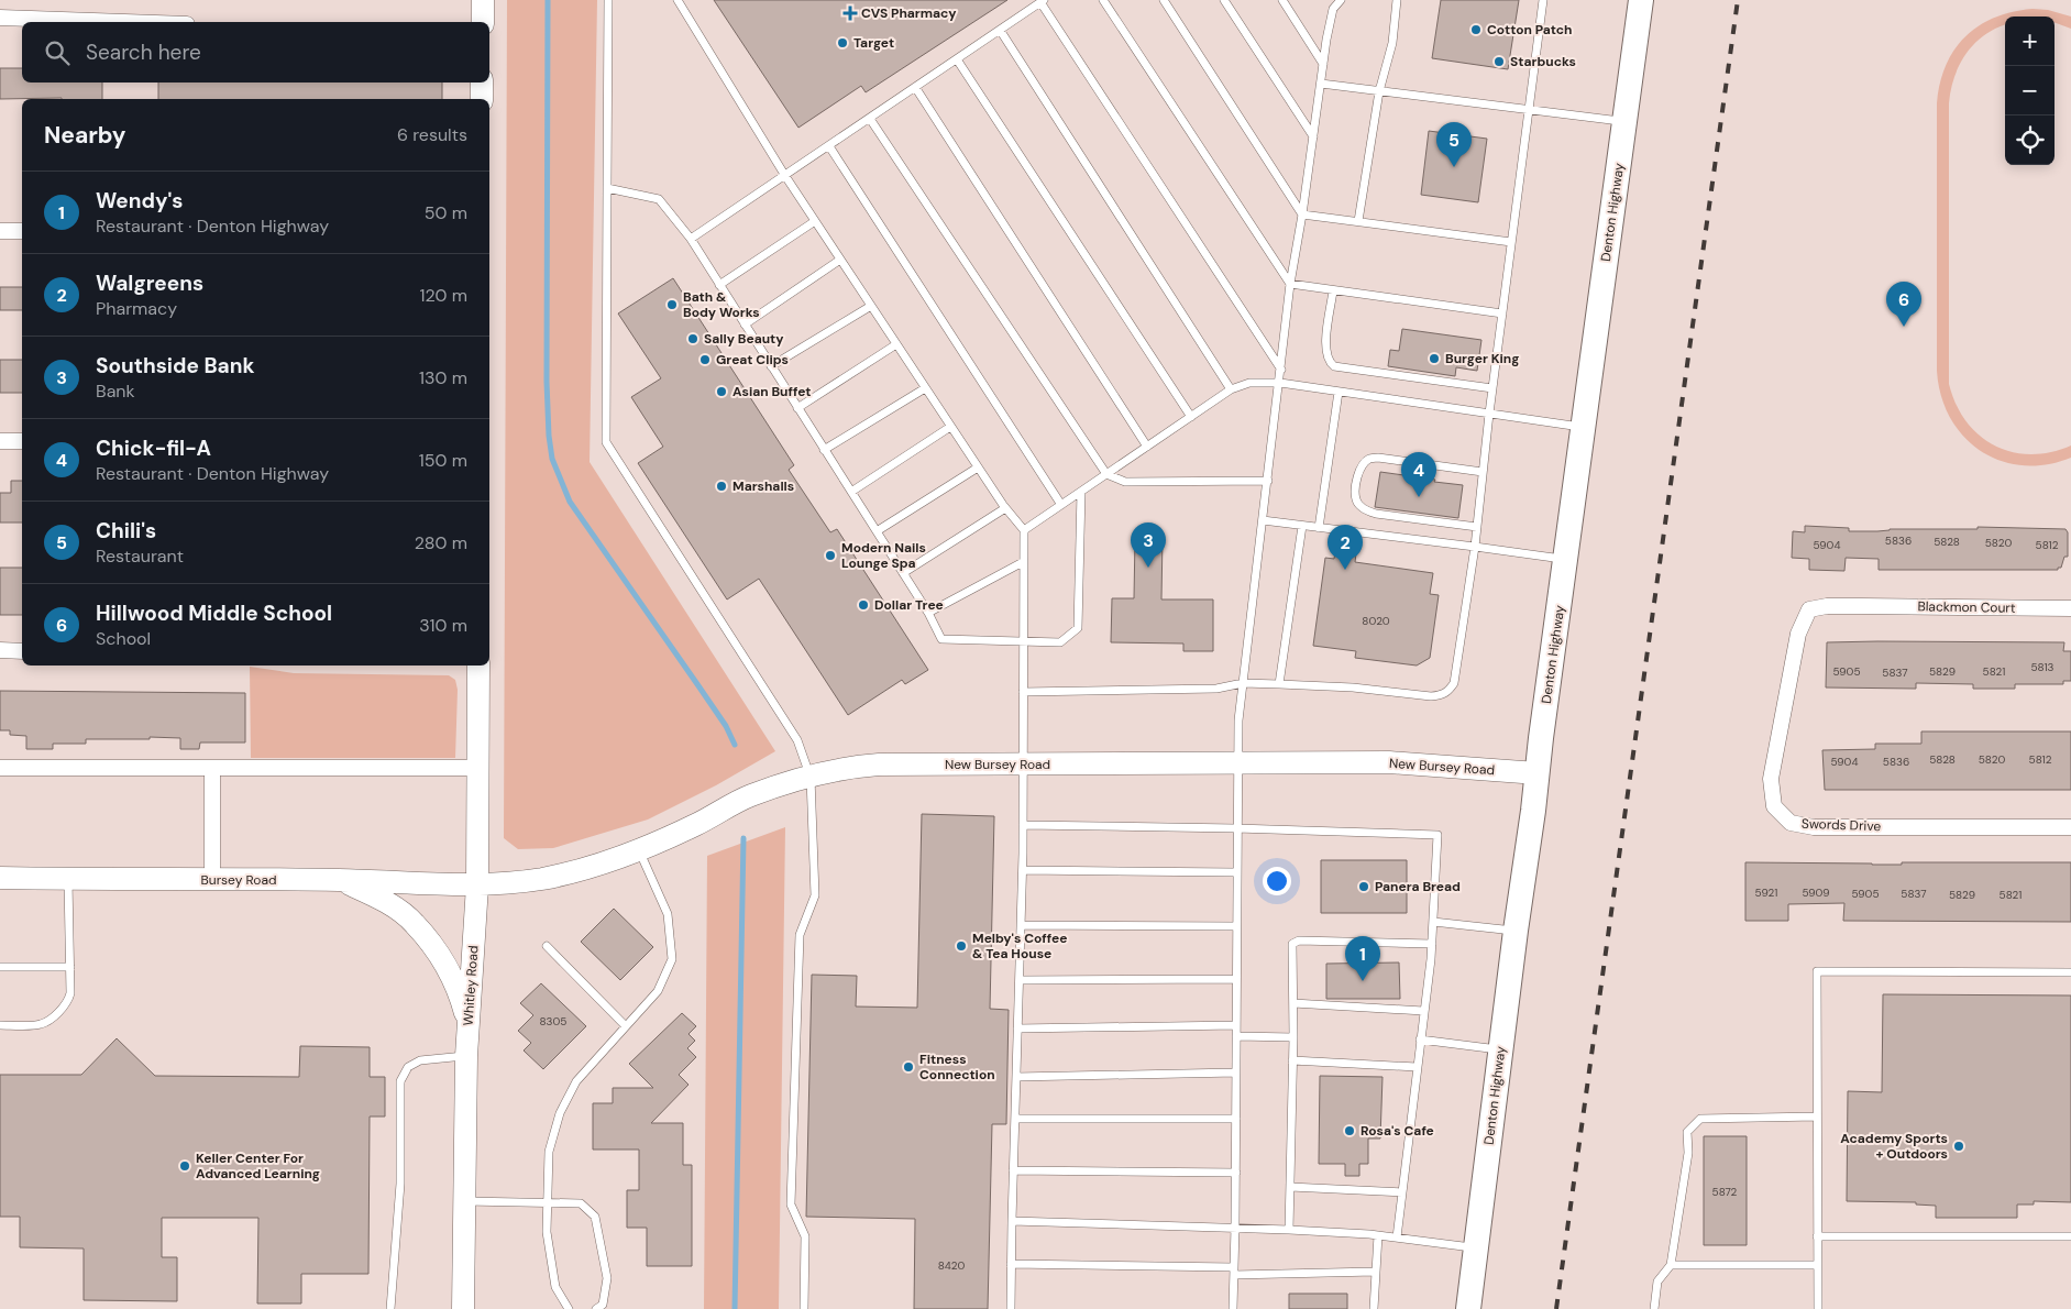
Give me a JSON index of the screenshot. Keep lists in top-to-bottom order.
{
  "streets": {
    "main road": ["Denton Highway"],
    "street": [
      "Blackmon Court",
      "New Bursey Road",
      "Swords Drive",
      "Bursey Road",
      "Whitley Road"
    ]
  },
  "crossings": [
    ["Denton Highway", "New Bursey Road"],
    ["Blackmon Court", "Swords Drive"],
    ["New Bursey Road", "Bursey Road"],
    ["New Bursey Road", "Whitley Road"],
    ["Bursey Road", "Whitley Road"]
  ],
  "places": {
    "health": ["CVS Pharmacy"],
    "other": [
      "Cotton Patch",
      "Target",
      "Starbucks",
      "Bath & Body Works",
      "Sally Beauty",
      "Burger King",
      "Great Clips",
      "Asian Buffet",
      "Marshalls",
      "Modern Nails Lounge Spa",
      "Dollar Tree",
      "Panera Bread",
      "Melby's Coffee & Tea House",
      "Fitness Connection",
      "Rosa's Cafe",
      "Academy Sports + Outdoors",
      "Keller Center For Advanced Learning"
    ]
  },
  "house_numbers": [
    "5836",
    "5828",
    "5820",
    "5904",
    "5812",
    "8020",
    "5813",
    "5905",
    "5829",
    "5821",
    "5837",
    "5828",
    "5820",
    "5812",
    "5904",
    "5836",
    "5921",
    "5909",
    "5905",
    "5837",
    "5829",
    "5821",
    "8305",
    "5872",
    "8420"
  ],
  "page": {
    "map_buttons": ["+", "−"],
    "search": "Search here",
    "heading": ["Nearby", "6 results"],
    "pins": [
      "5",
      "6",
      "4",
      "3",
      "2",
      "1"
    ],
    "list": [
      {
        "mark": "1",
        "name": "Wendy's",
        "note": "Restaurant · Denton Highway",
        "value": "50 m"
      },
      {
        "mark": "2",
        "name": "Walgreens",
        "note": "Pharmacy",
        "value": "120 m"
      },
      {
        "mark": "3",
        "name": "Southside Bank",
        "note": "Bank",
        "value": "130 m"
      },
      {
        "mark": "4",
        "name": "Chick-fil-A",
        "note": "Restaurant · Denton Highway",
        "value": "150 m"
      },
      {
        "mark": "5",
        "name": "Chili's",
        "note": "Restaurant",
        "value": "280 m"
      },
      {
        "mark": "6",
        "name": "Hillwood Middle School",
        "note": "School",
        "value": "310 m"
      }
    ]
  }
}
